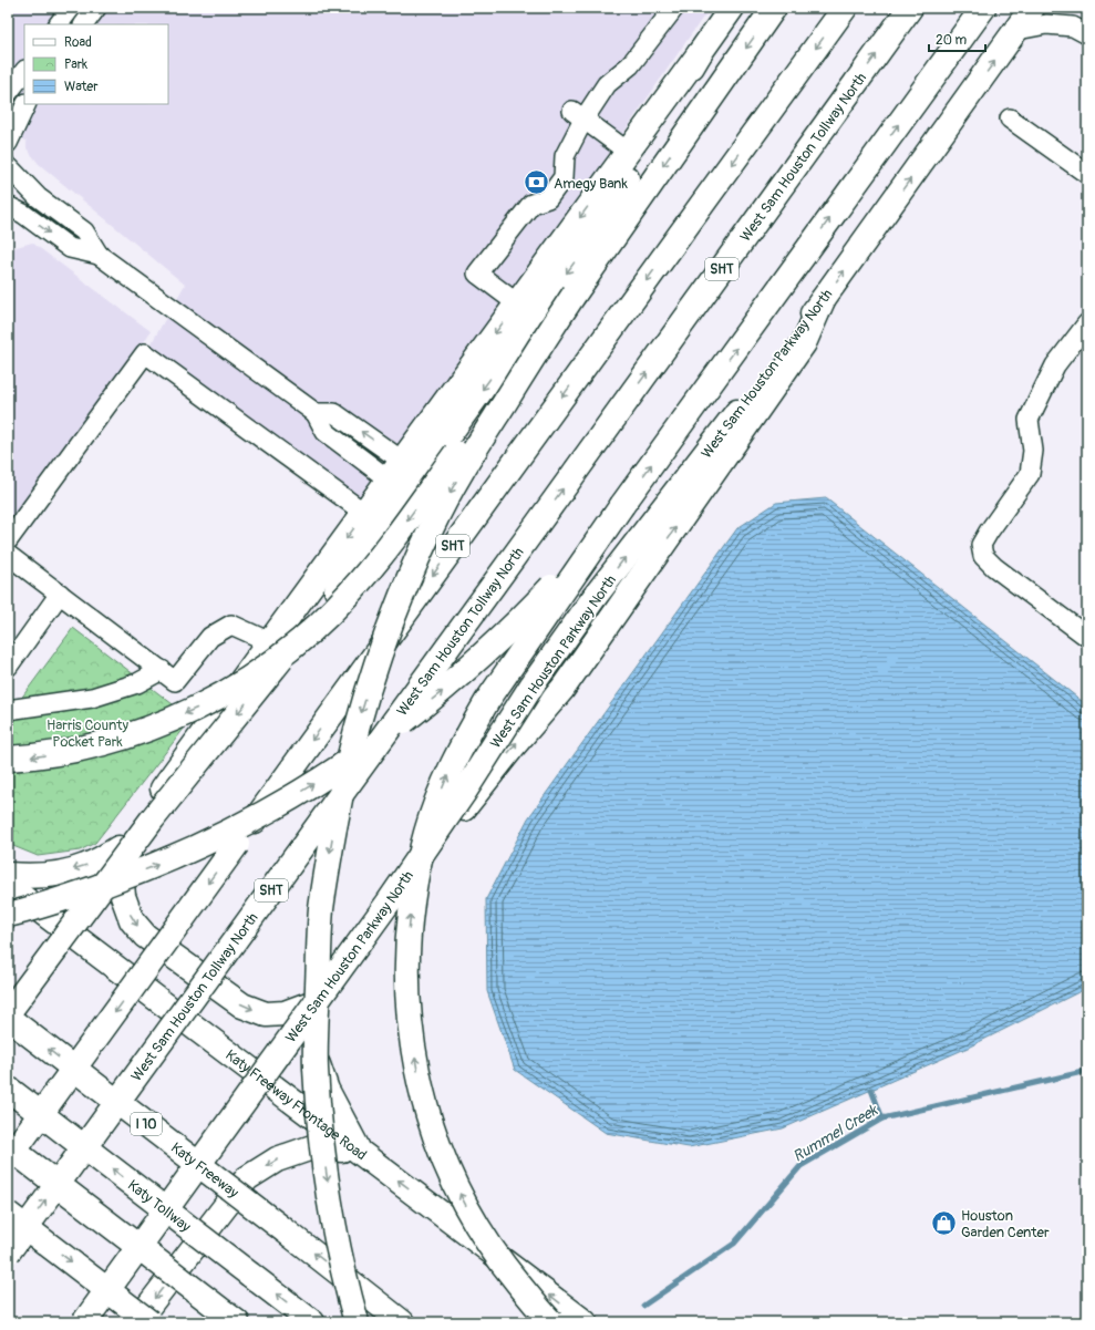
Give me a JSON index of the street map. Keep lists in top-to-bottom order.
{
  "streets": {
    "main road": [
      "West Sam Houston Tollway North",
      "SHT",
      "West Sam Houston Parkway North",
      "Katy Freeway Frontage Road",
      "I 10",
      "Katy Freeway",
      "Katy Tollway"
    ]
  },
  "one_way": ["Katy Freeway Frontage Road"],
  "water": ["Rummel Creek"],
  "parks": ["Harris County Pocket Park"],
  "places": {
    "bank": ["Amegy Bank"],
    "shop": ["Houston Garden Center"]
  },
  "legend": ["Road", "Park", "Water"],
  "scale_bar": "20 m"
}
